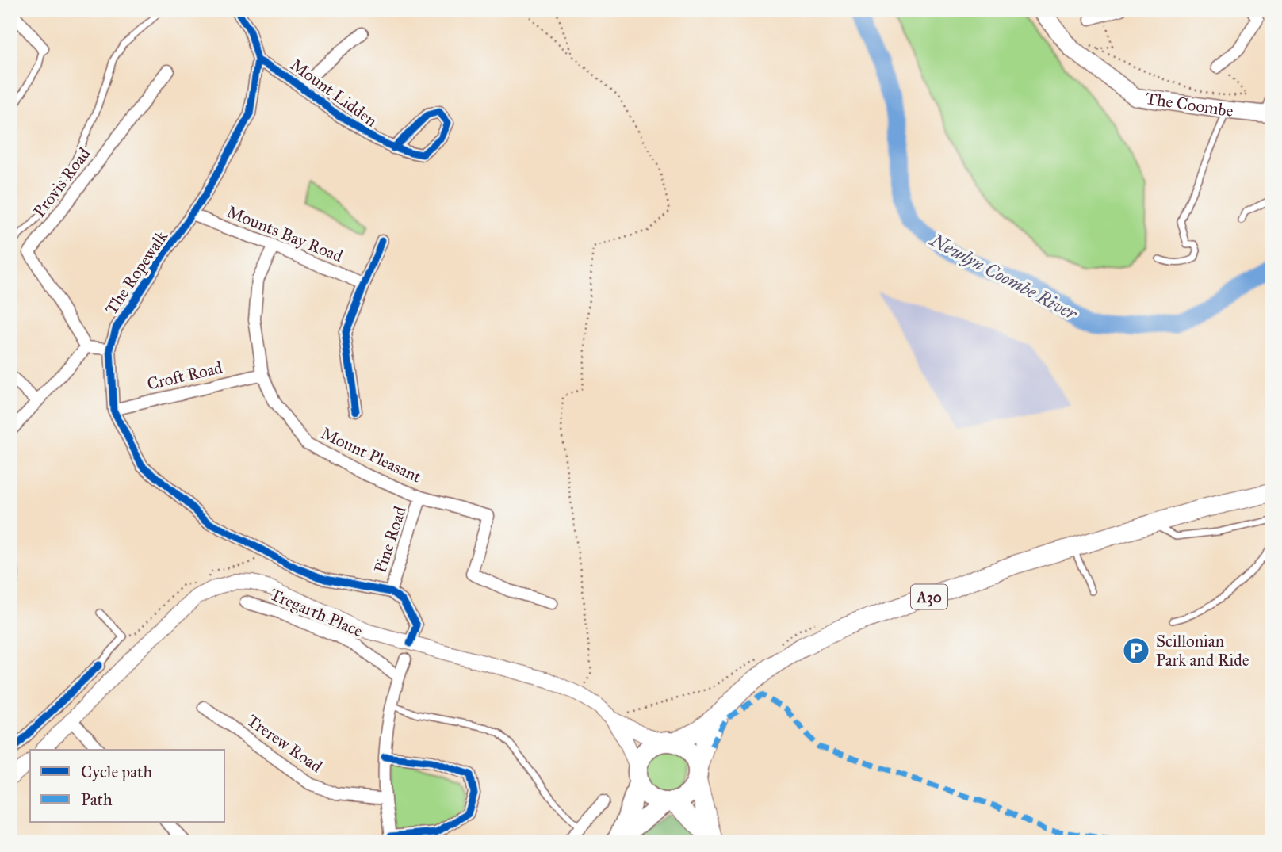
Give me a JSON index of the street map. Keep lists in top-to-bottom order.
{
  "streets": {
    "main road": ["The Coombe", "A30"],
    "street": [
      "Mount Lidden",
      "Provis Road",
      "Mounts Bay Road",
      "The Ropewalk",
      "Croft Road",
      "Mount Pleasant",
      "Pine Road",
      "Tregarth Place",
      "Trerew Road"
    ]
  },
  "crossings": [
    ["Mount Lidden", "The Ropewalk"],
    ["Mounts Bay Road", "The Ropewalk"],
    ["Mounts Bay Road", "Mount Pleasant"],
    ["The Ropewalk", "Croft Road"],
    ["The Ropewalk", "Pine Road"],
    ["Croft Road", "Mount Pleasant"],
    ["Mount Pleasant", "Pine Road"]
  ],
  "water": ["Newlyn Coombe River"],
  "places": {
    "parking": ["Scillonian Park and Ride"]
  },
  "legend": ["Cycle path", "Path"]
}
